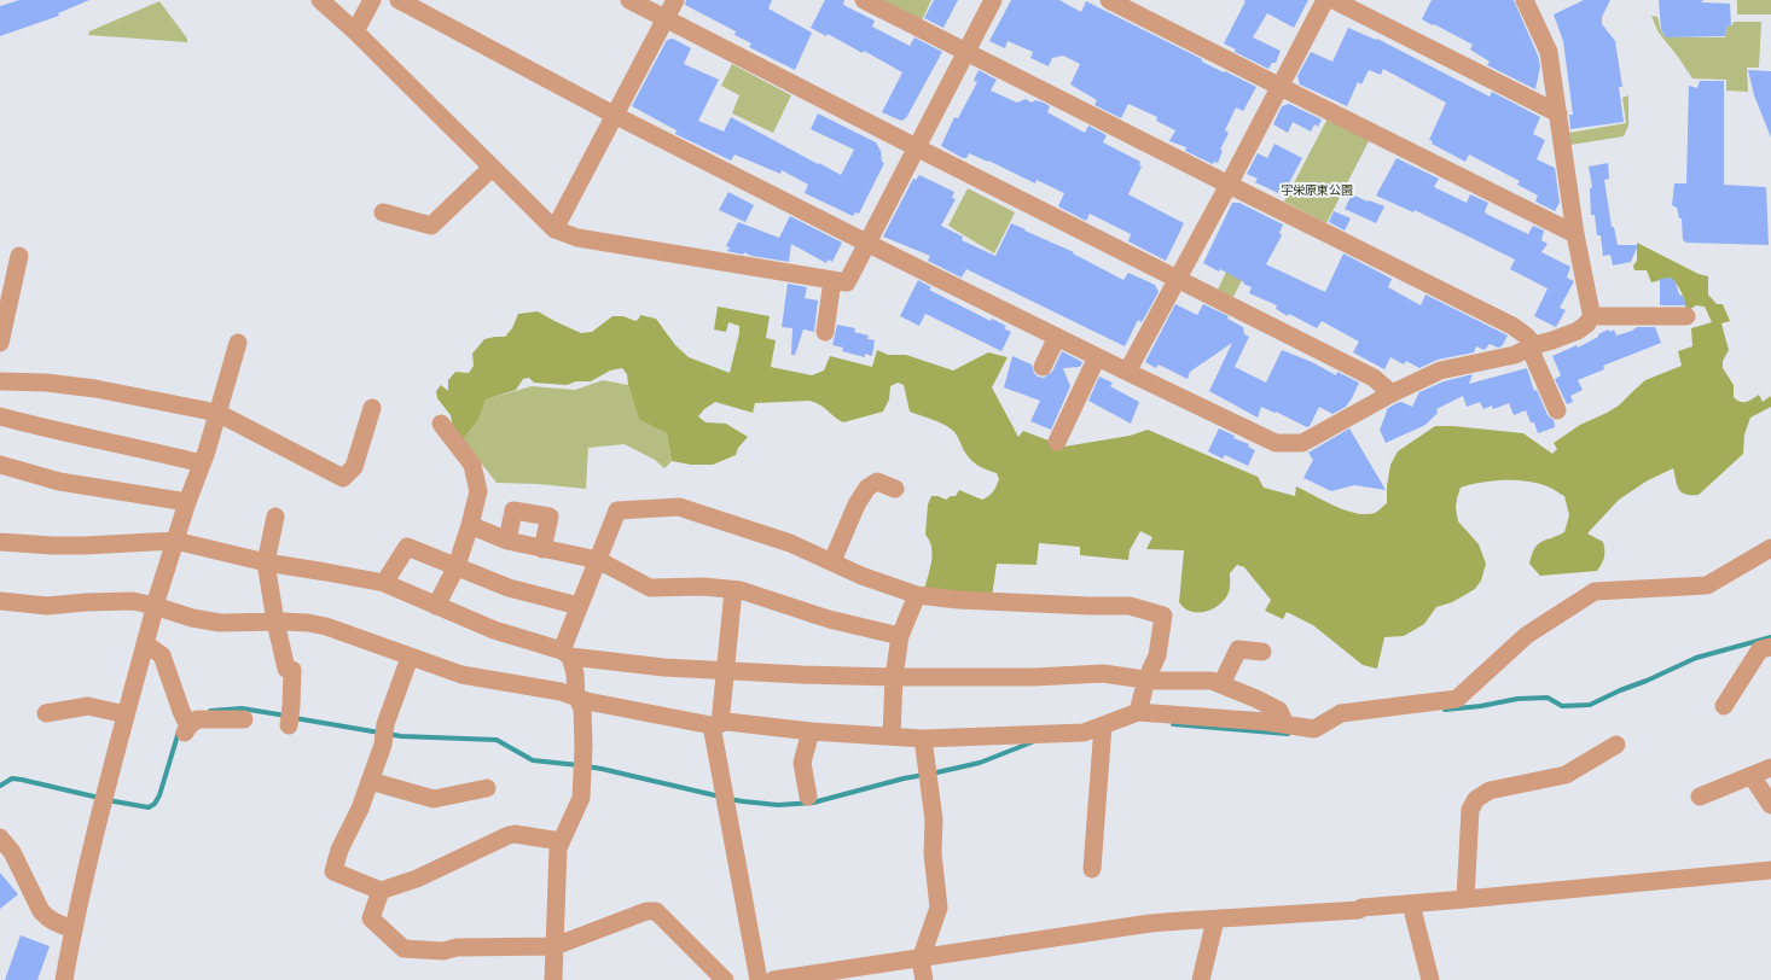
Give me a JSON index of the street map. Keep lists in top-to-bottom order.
{
  "parks": ["宇栄原東公園"]
}
